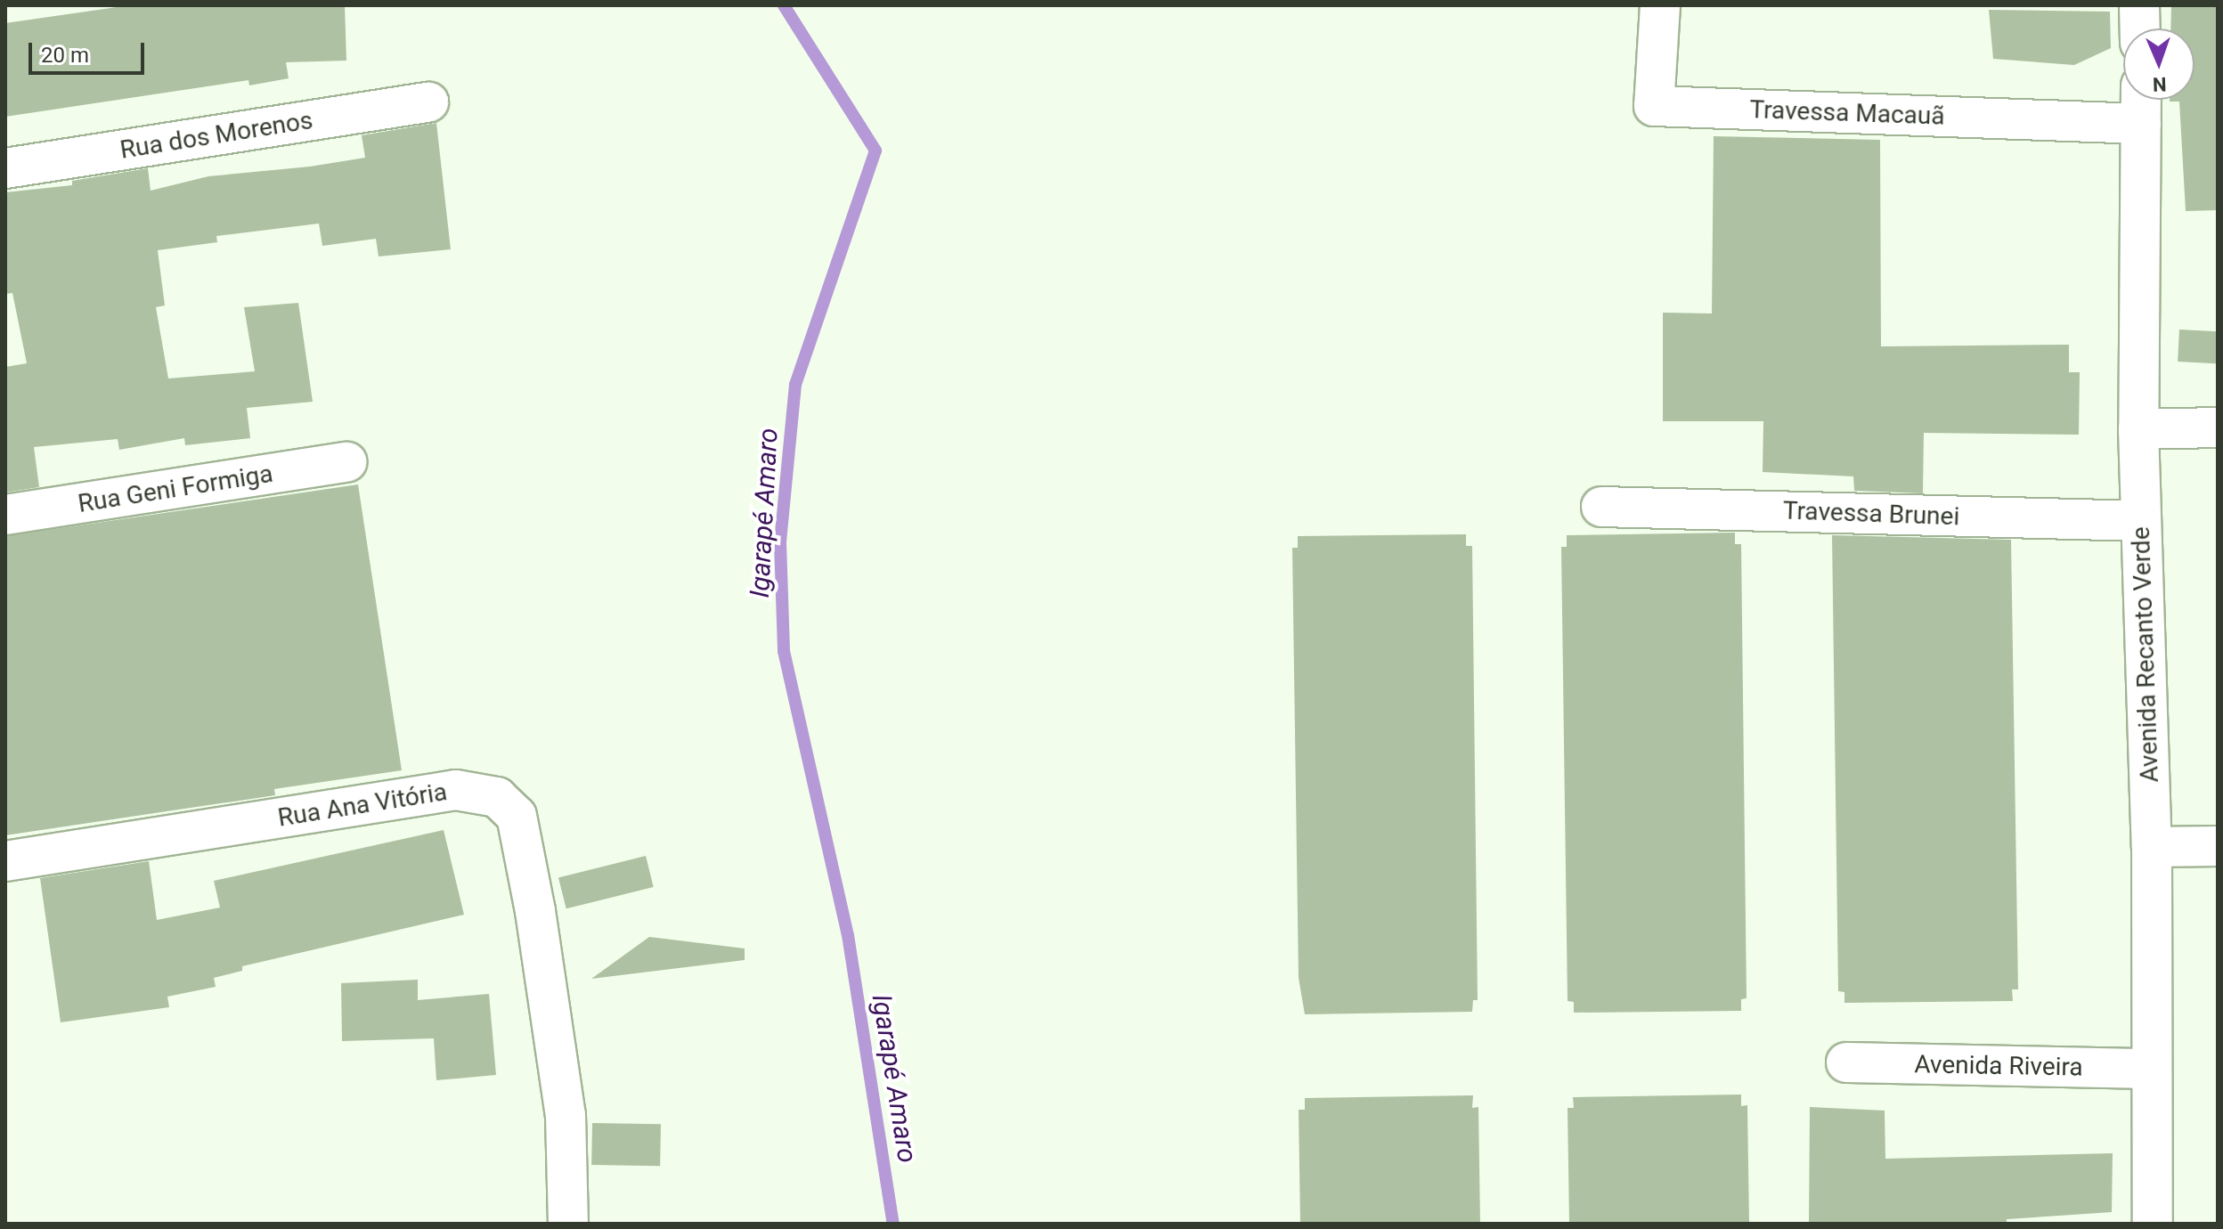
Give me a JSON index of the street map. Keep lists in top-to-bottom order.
{
  "streets": {
    "street": [
      "Travessa Macauã",
      "Rua dos Morenos",
      "Rua Geni Formiga",
      "Travessa Brunei",
      "Avenida Recanto Verde",
      "Rua Ana Vitória",
      "Avenida Riveira"
    ]
  },
  "crossings": [
    ["Travessa Macauã", "Avenida Recanto Verde"],
    ["Travessa Brunei", "Avenida Recanto Verde"],
    ["Avenida Recanto Verde", "Avenida Riveira"]
  ],
  "water": ["Igarapé Amaro"],
  "scale_bar": "20 m",
  "north": "bottom"
}
